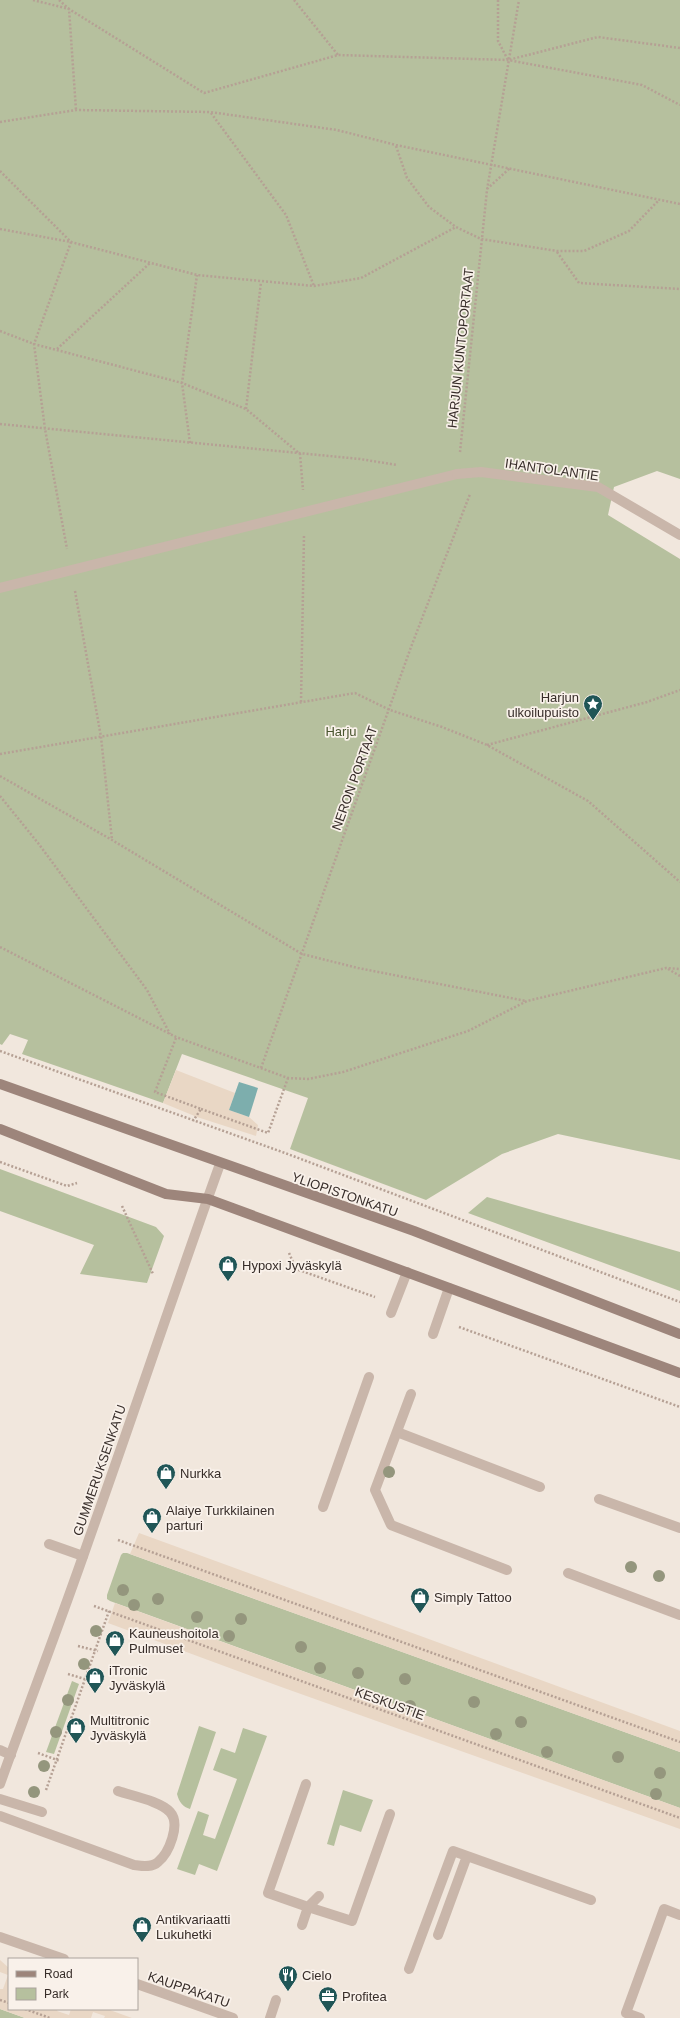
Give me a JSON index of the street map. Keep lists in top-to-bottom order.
{
  "streets": {
    "main road": ["YLIOPISTONKATU"],
    "street": ["IHANTOLANTIE", "GUMMERUKSENKATU", "KAUPPAKATU"],
    "path": ["HARJUN KUNTOPORTAAT", "NERON PORTAAT", "KESKUSTIE"]
  },
  "crossings": [
    ["YLIOPISTONKATU", "GUMMERUKSENKATU"]
  ],
  "parks": ["Harju"],
  "places": {
    "place": ["Harjun ulkoilupuisto"],
    "shop": [
      "Hypoxi Jyväskylä",
      "Nurkka",
      "Alaiye Turkkilainen parturi",
      "Simply Tattoo",
      "Kauneushoitola Pulmuset",
      "iTronic Jyväskylä",
      "Multitronic Jyväskylä",
      "Antikvariaatti Lukuhetki"
    ],
    "restaurant": ["Cielo"],
    "office": ["Profitea"]
  },
  "legend": ["Road", "Park"]
}
